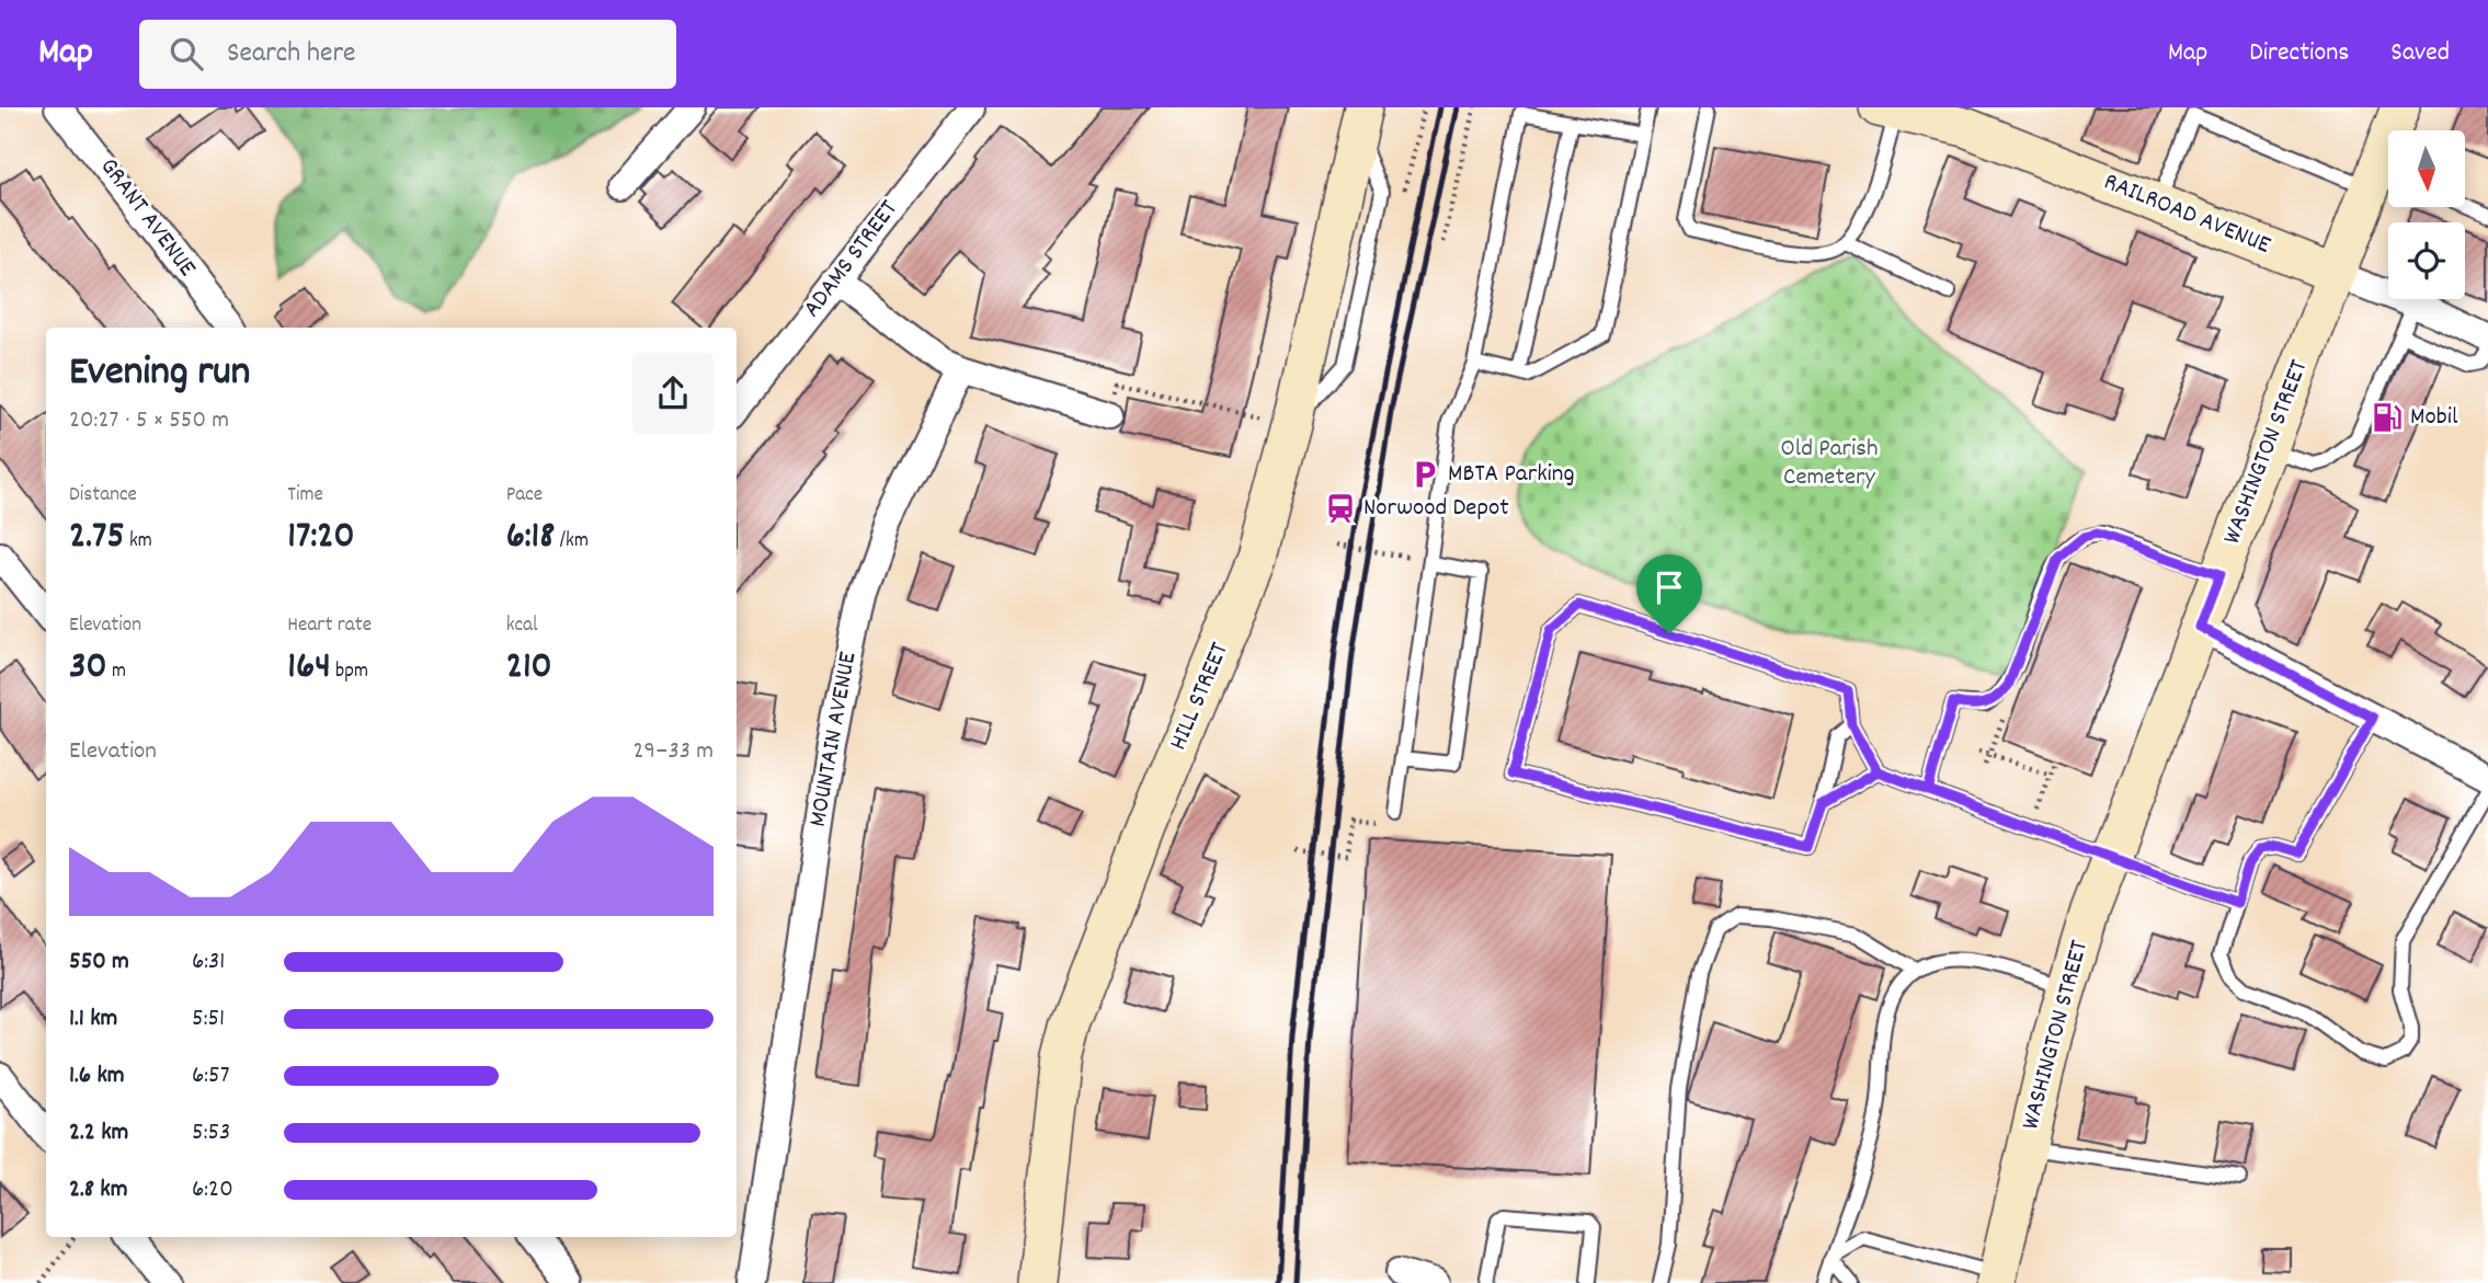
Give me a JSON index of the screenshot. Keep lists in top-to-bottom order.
{
  "streets": {
    "street": [
      "RAILROAD AVENUE",
      "GRANT AVENUE",
      "ADAMS STREET",
      "WASHINGTON STREET",
      "HILL STREET",
      "MOUNTAIN AVENUE"
    ]
  },
  "crossings": [
    ["RAILROAD AVENUE", "WASHINGTON STREET"]
  ],
  "parks": ["Old Parish Cemetery"],
  "places": {
    "fuel station": ["Mobil"],
    "parking": ["MBTA Parking"],
    "station": ["Norwood Depot"]
  },
  "north": "bottom",
  "page": {
    "header": "Map",
    "search": "Search here",
    "nav": ["Map", "Directions", "Saved"],
    "heading": ["Evening run", "20:27 · 5 × 550 m"],
    "stats": [
      ["Distance", "2.75 km"],
      ["Time", "17:20"],
      ["Pace", "6:18 /km"],
      ["Elevation", "30 m"],
      ["Heart rate", "164 bpm"],
      ["kcal", "210"]
    ],
    "chart": ["Elevation", "29–33 m"],
    "list": [
      {
        "name": "550 m",
        "note": "6:31"
      },
      {
        "name": "1.1 km",
        "note": "5:51"
      },
      {
        "name": "1.6 km",
        "note": "6:57"
      },
      {
        "name": "2.2 km",
        "note": "5:53"
      },
      {
        "name": "2.8 km",
        "note": "6:20"
      }
    ]
  }
}
